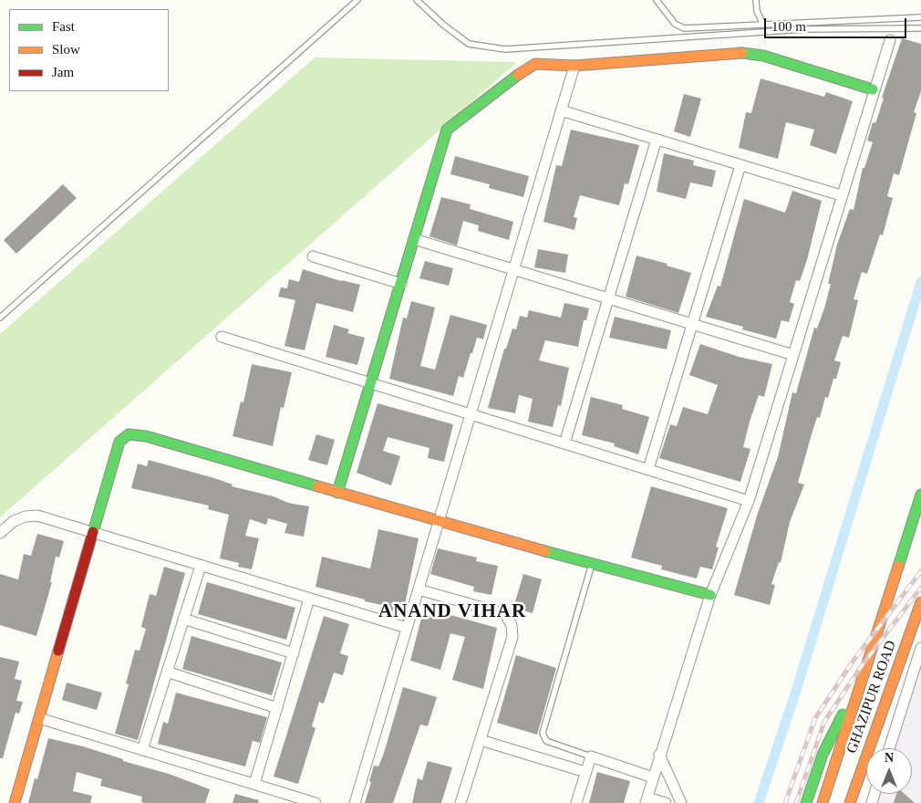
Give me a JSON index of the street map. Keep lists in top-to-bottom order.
{
  "streets": {
    "street": ["GHAZIPUR ROAD"]
  },
  "districts": ["ANAND VIHAR"],
  "legend": ["Fast", "Slow", "Jam"],
  "scale_bar": "100 m",
  "north": "top"
}
